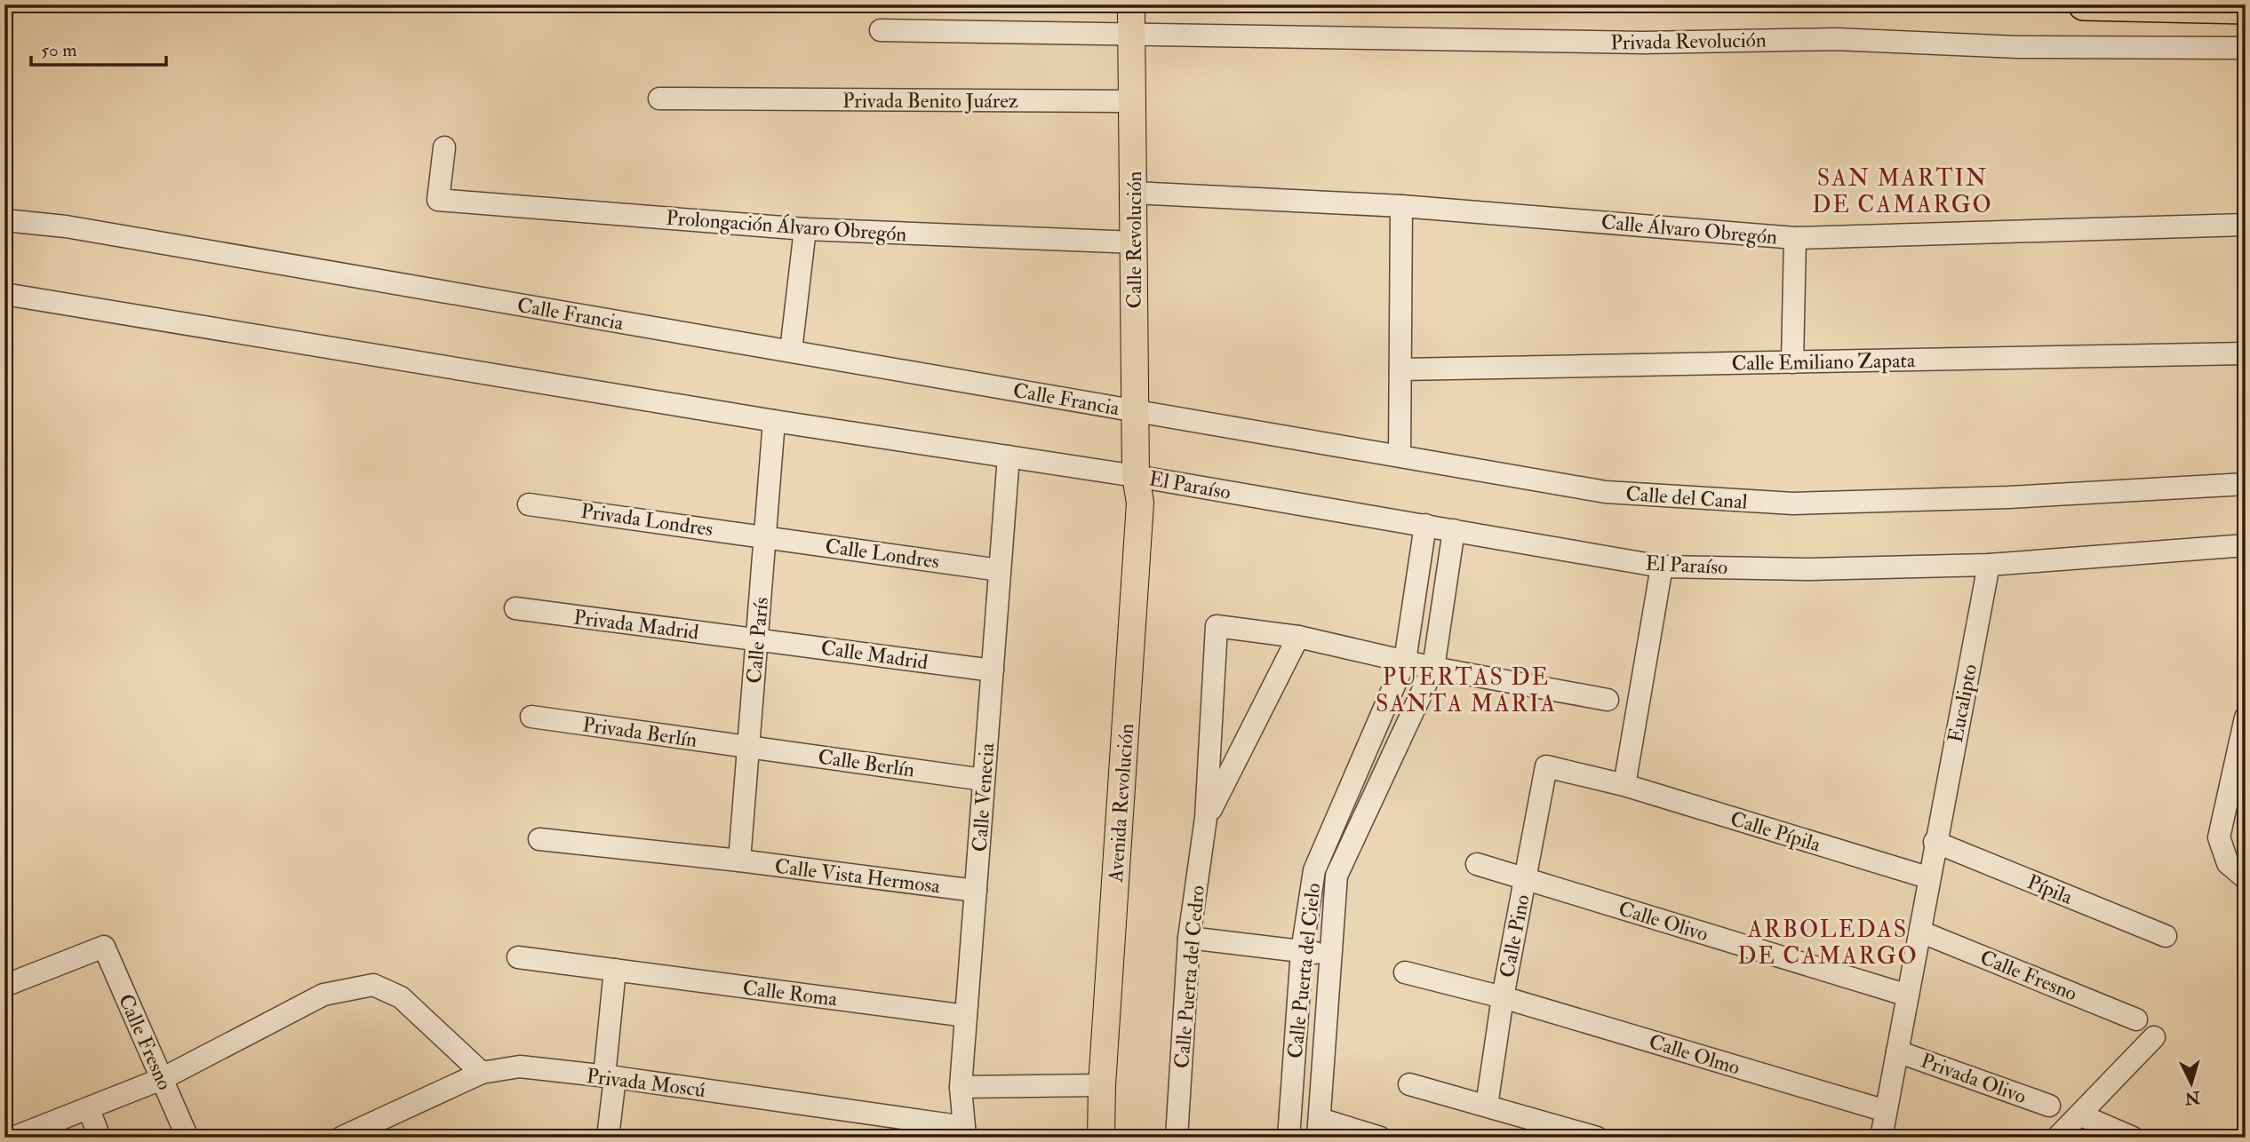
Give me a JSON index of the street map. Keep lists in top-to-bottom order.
{
  "streets": {
    "main road": ["Calle Revolución", "Avenida Revolución"],
    "street": [
      "Privada Revolución",
      "Privada Benito Juárez",
      "Prolongación Álvaro Obregón",
      "Calle Álvaro Obregón",
      "Calle Francia",
      "Calle Emiliano Zapata",
      "El Paraíso",
      "Calle del Canal",
      "Privada Londres",
      "Calle Londres",
      "Privada Madrid",
      "Calle París",
      "Calle Madrid",
      "Eucalipto",
      "Privada Berlín",
      "Calle Berlín",
      "Calle Venecia",
      "Calle Pípila",
      "Calle Vista Hermosa",
      "Pípila",
      "Calle Olivo",
      "Calle Pino",
      "Calle Puerta del Cielo",
      "Calle Fresno",
      "Calle Puerta del Cedro",
      "Calle Roma",
      "Calle Olmo",
      "Privada Olivo",
      "Privada Moscú"
    ]
  },
  "crossings": [
    ["Privada Revolución", "Calle Revolución"],
    ["Privada Benito Juárez", "Calle Revolución"],
    ["Prolongación Álvaro Obregón", "Calle Revolución"],
    ["Calle Álvaro Obregón", "Calle Revolución"],
    ["Calle Revolución", "Calle Francia"],
    ["Calle Revolución", "El Paraíso"],
    ["Calle Revolución", "Calle del Canal"],
    ["Calle Revolución", "Avenida Revolución"],
    ["Calle Francia", "Calle del Canal"],
    ["El Paraíso", "Eucalipto"],
    ["El Paraíso", "Avenida Revolución"],
    ["El Paraíso", "Calle Puerta del Cielo"],
    ["Privada Londres", "Calle Londres"],
    ["Privada Londres", "Calle París"],
    ["Calle Londres", "Calle París"],
    ["Calle Londres", "Calle Venecia"],
    ["Privada Madrid", "Calle París"],
    ["Privada Madrid", "Calle Madrid"],
    ["Calle París", "Calle Madrid"],
    ["Calle París", "Privada Berlín"],
    ["Calle París", "Calle Berlín"],
    ["Calle París", "Calle Vista Hermosa"],
    ["Calle Madrid", "Calle Venecia"],
    ["Eucalipto", "Calle Pípila"],
    ["Eucalipto", "Pípila"],
    ["Eucalipto", "Calle Olivo"],
    ["Eucalipto", "Calle Fresno"],
    ["Eucalipto", "Calle Olmo"],
    ["Eucalipto", "Privada Olivo"],
    ["Privada Berlín", "Calle Berlín"],
    ["Calle Berlín", "Calle Venecia"],
    ["Calle Venecia", "Calle Vista Hermosa"],
    ["Calle Venecia", "Calle Roma"],
    ["Calle Venecia", "Privada Moscú"],
    ["Calle Pípila", "Calle Pino"],
    ["Calle Olivo", "Calle Pino"],
    ["Calle Pino", "Calle Olmo"]
  ],
  "districts": ["SAN MARTIN DE CAMARGO", "PUERTAS DE SANTA MARIA", "ARBOLEDAS DE CAMARGO"],
  "scale_bar": "50 m",
  "north": "bottom"
}
